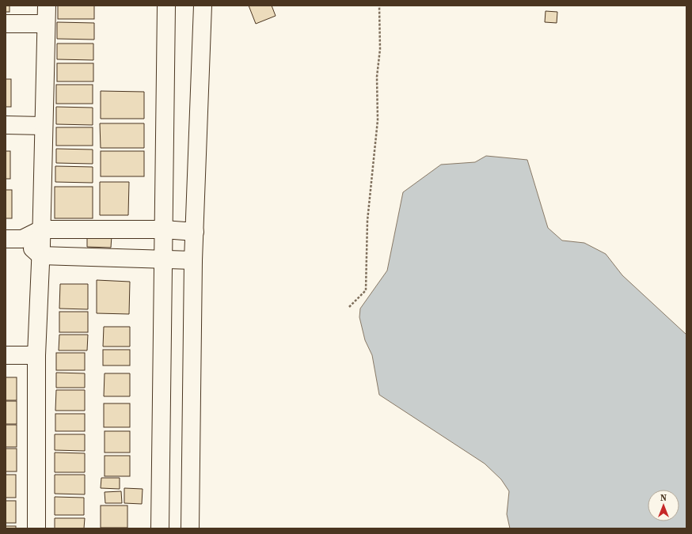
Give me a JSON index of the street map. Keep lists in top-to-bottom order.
{
  "north": "top"
}
